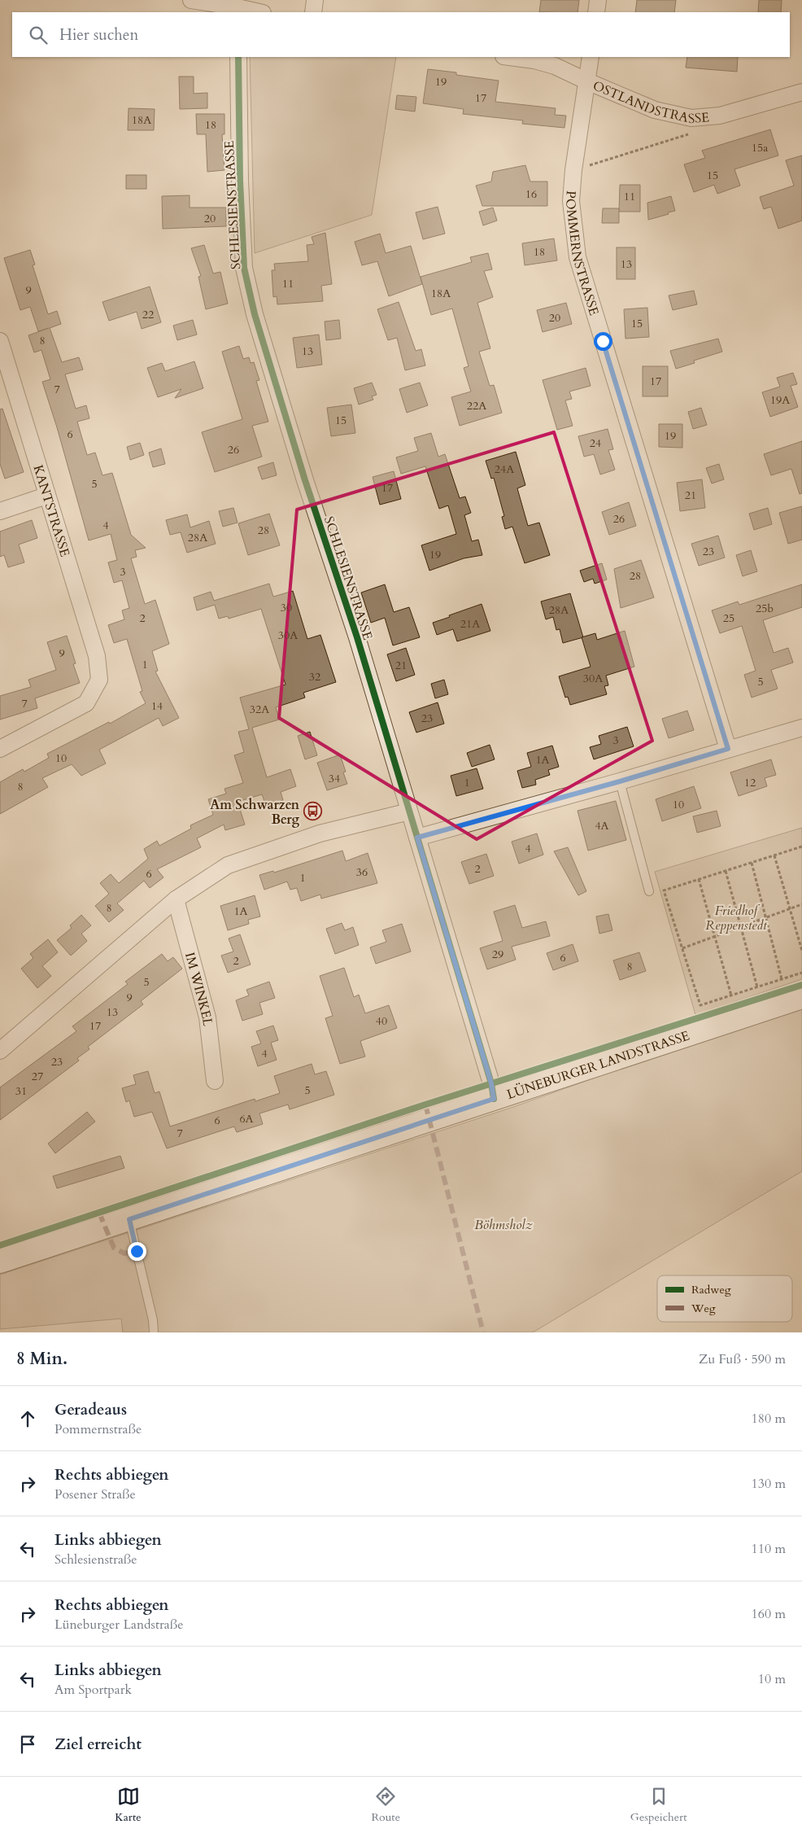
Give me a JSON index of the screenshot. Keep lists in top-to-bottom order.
{
  "streets": {
    "main road": ["LÜNEBURGER LANDSTRASSE"],
    "street": [
      "OSTLANDSTRASSE",
      "SCHLESIENSTRASSE",
      "POMMERNSTRASSE",
      "KANTSTRASSE",
      "IM WINKEL"
    ]
  },
  "crossings": [
    ["OSTLANDSTRASSE", "POMMERNSTRASSE"],
    ["SCHLESIENSTRASSE", "LÜNEBURGER LANDSTRASSE"]
  ],
  "parks": ["Friedhof Reppenstedt", "Böhmsholz"],
  "places": {
    "bus stop": ["Am Schwarzen Berg"]
  },
  "house_numbers": [
    "19",
    "17",
    "18A",
    "18",
    "15a",
    "15",
    "16",
    "11",
    "20",
    "18",
    "13",
    "11",
    "9",
    "18A",
    "22",
    "20",
    "15",
    "8",
    "13",
    "17",
    "7",
    "19A",
    "22A",
    "15",
    "6",
    "19",
    "24",
    "26",
    "24A",
    "5",
    "17",
    "21",
    "26",
    "4",
    "28",
    "28A",
    "23",
    "19",
    "3",
    "28",
    "30",
    "25b",
    "28A",
    "2",
    "25",
    "21A",
    "30A",
    "9",
    "1",
    "21",
    "32",
    "30A",
    "5",
    "7",
    "14",
    "32A",
    "23",
    "3",
    "10",
    "1A",
    "34",
    "1",
    "12",
    "8",
    "10",
    "4A",
    "4",
    "2",
    "36",
    "6",
    "1",
    "8",
    "1A",
    "29",
    "6",
    "2",
    "8",
    "5",
    "9",
    "13",
    "40",
    "17",
    "4",
    "23",
    "27",
    "5",
    "31",
    "6A",
    "6",
    "7"
  ],
  "legend": ["Radweg", "Weg"],
  "page": {
    "search": "Hier suchen",
    "heading": ["8 Min.", "Zu Fuß · 590 m"],
    "list": [
      ["Geradeaus", "Pommernstraße", "180 m"],
      ["Rechts abbiegen", "Posener Straße", "130 m"],
      ["Links abbiegen", "Schlesienstraße", "110 m"],
      ["Rechts abbiegen", "Lüneburger Landstraße", "160 m"],
      ["Links abbiegen", "Am Sportpark", "10 m"],
      "Ziel erreicht"
    ],
    "nav": ["Karte", "Route", "Gespeichert"]
  }
}
